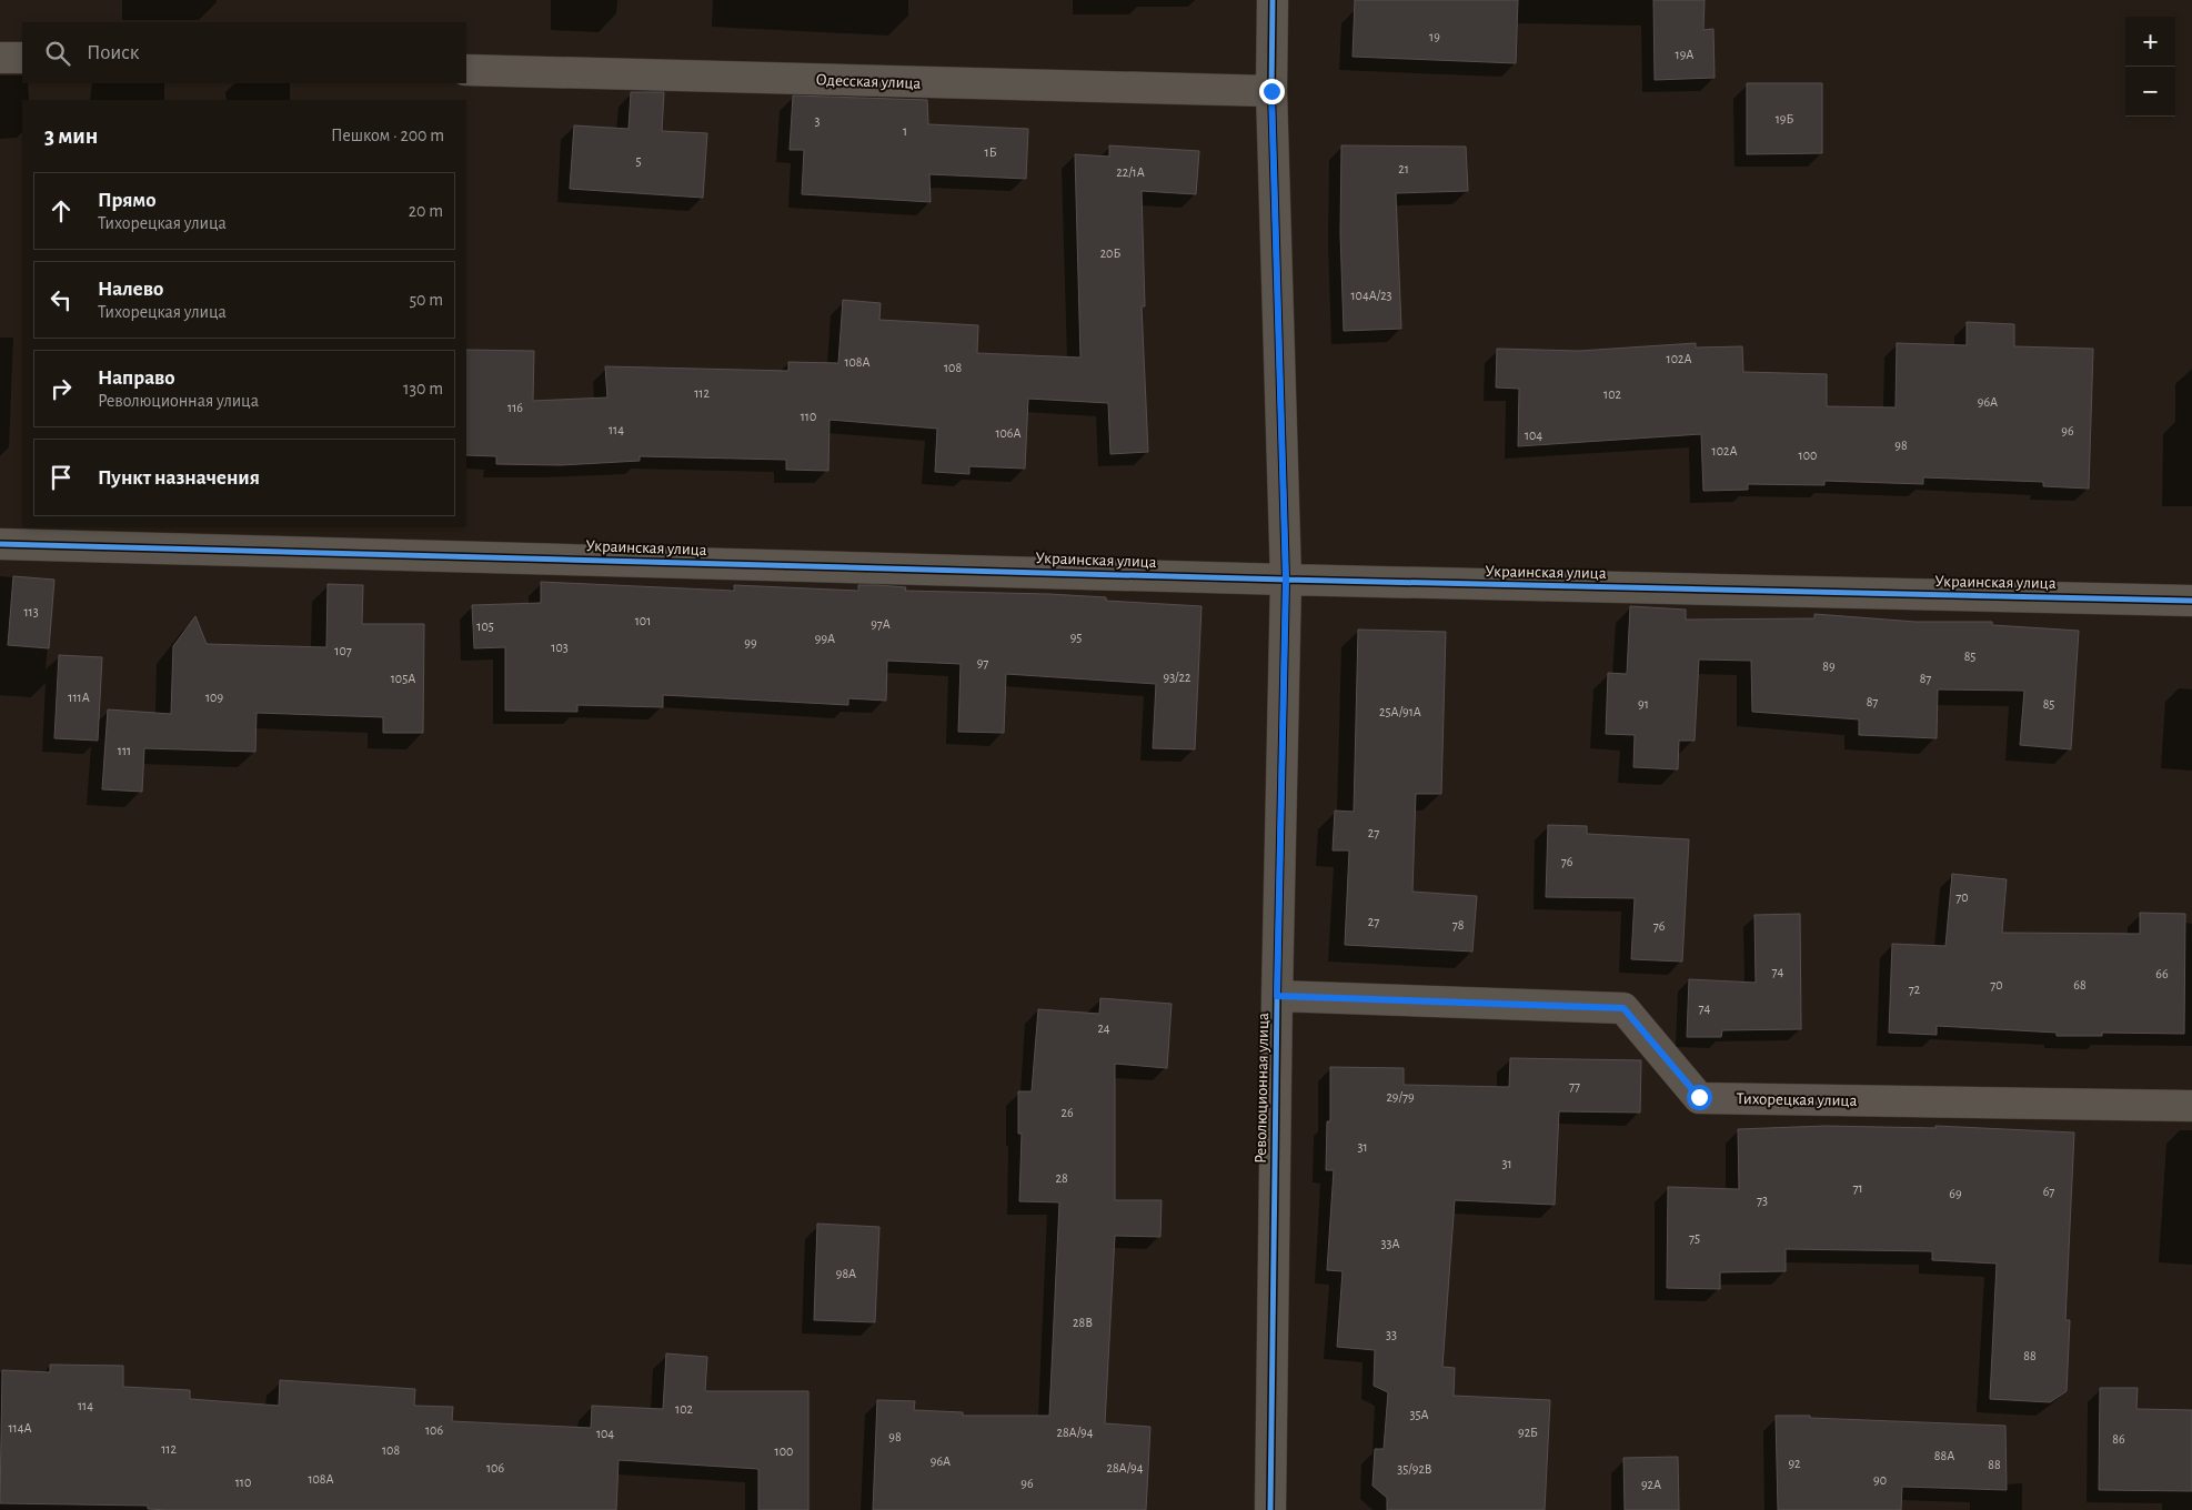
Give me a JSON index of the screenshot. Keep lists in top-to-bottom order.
{
  "streets": {
    "street": [
      "Одесская улица",
      "Украинская улица",
      "Революционная улица",
      "Тихорецкая улица"
    ]
  },
  "crossings": [
    ["Одесская улица", "Революционная улица"],
    ["Украинская улица", "Революционная улица"],
    ["Революционная улица", "Тихорецкая улица"]
  ],
  "house_numbers": [
    "19",
    "19А",
    "19Б",
    "3",
    "1",
    "1Б",
    "5",
    "21",
    "22/1А",
    "20Б",
    "104А/23",
    "102А",
    "108А",
    "108",
    "112",
    "102",
    "96А",
    "116",
    "110",
    "114",
    "96",
    "106А",
    "104",
    "98",
    "102А",
    "100",
    "113",
    "101",
    "97А",
    "105",
    "95",
    "99А",
    "99",
    "103",
    "107",
    "85",
    "97",
    "89",
    "93/22",
    "105А",
    "87",
    "111А",
    "109",
    "87",
    "91",
    "85",
    "25А/91А",
    "111",
    "27",
    "76",
    "70",
    "27",
    "78",
    "76",
    "74",
    "66",
    "70",
    "68",
    "72",
    "74",
    "24",
    "77",
    "29/79",
    "26",
    "31",
    "31",
    "28",
    "71",
    "67",
    "69",
    "73",
    "75",
    "33А",
    "98А",
    "28В",
    "33",
    "88",
    "114",
    "102",
    "35А",
    "114А",
    "106",
    "28А/94",
    "92Б",
    "104",
    "98",
    "86",
    "112",
    "108",
    "100",
    "88А",
    "96А",
    "92",
    "88",
    "106",
    "28А/94",
    "35/92В",
    "108А",
    "90",
    "110",
    "96",
    "92А"
  ],
  "page": {
    "map_buttons": ["+", "−"],
    "search": "Поиск",
    "heading": ["3 мин", "Пешком · 200 m"],
    "list": [
      ["Прямо", "Тихорецкая улица", "20 m"],
      ["Налево", "Тихорецкая улица", "50 m"],
      ["Направо", "Революционная улица", "130 m"],
      "Пункт назначения"
    ]
  }
}
